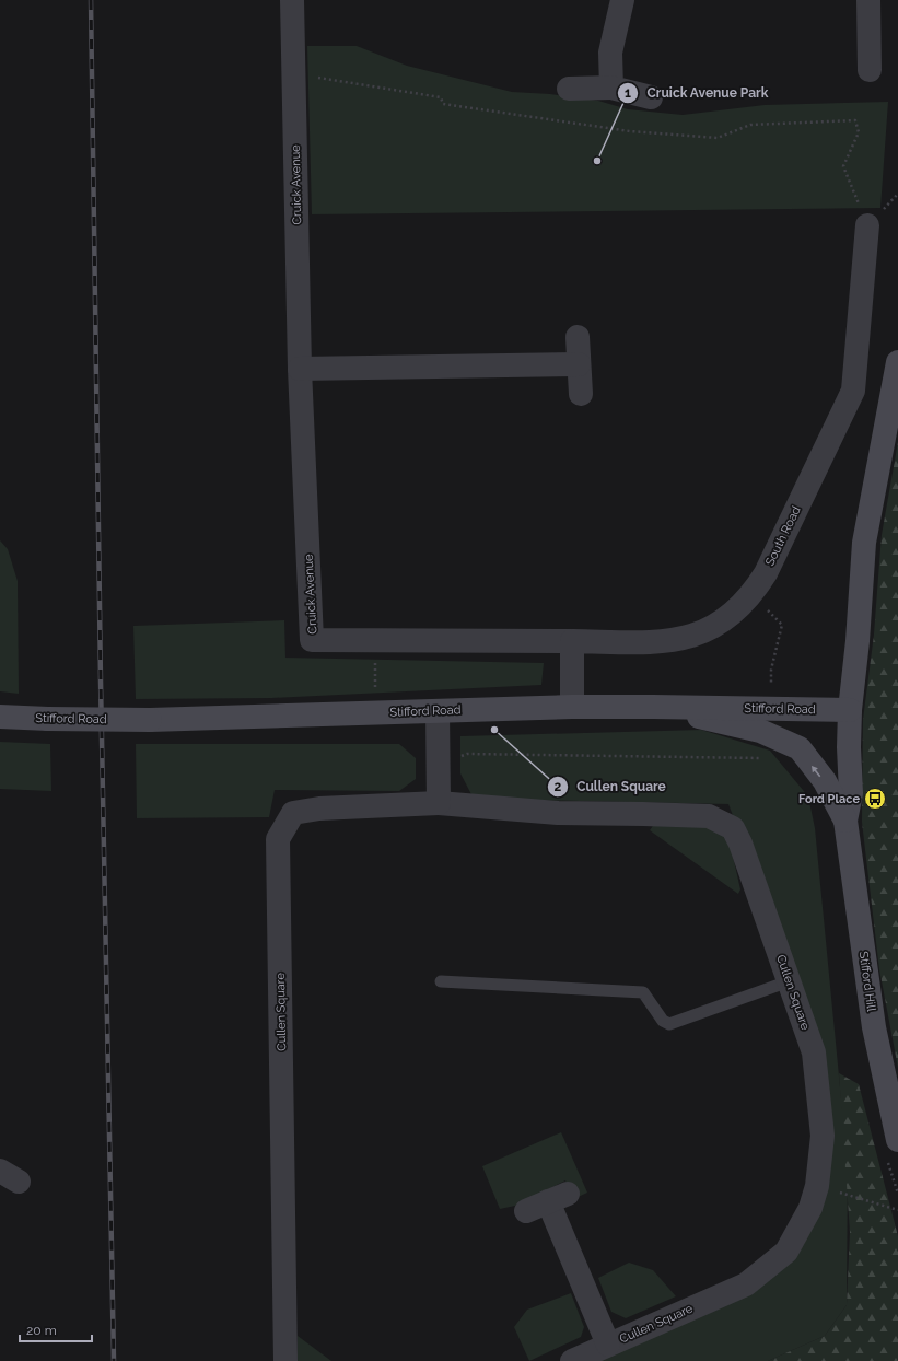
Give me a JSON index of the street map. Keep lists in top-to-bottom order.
{
  "streets": {
    "main road": ["Stifford Road", "Stifford Hill"],
    "street": ["Cruick Avenue", "South Road", "Cullen Square"]
  },
  "crossings": [
    ["Cruick Avenue", "South Road"],
    ["Stifford Road", "Stifford Hill"]
  ],
  "places": {
    "other": ["Cruick Avenue Park", "Cullen Square"],
    "bus stop": ["Ford Place"]
  },
  "scale_bar": "20 m"
}
